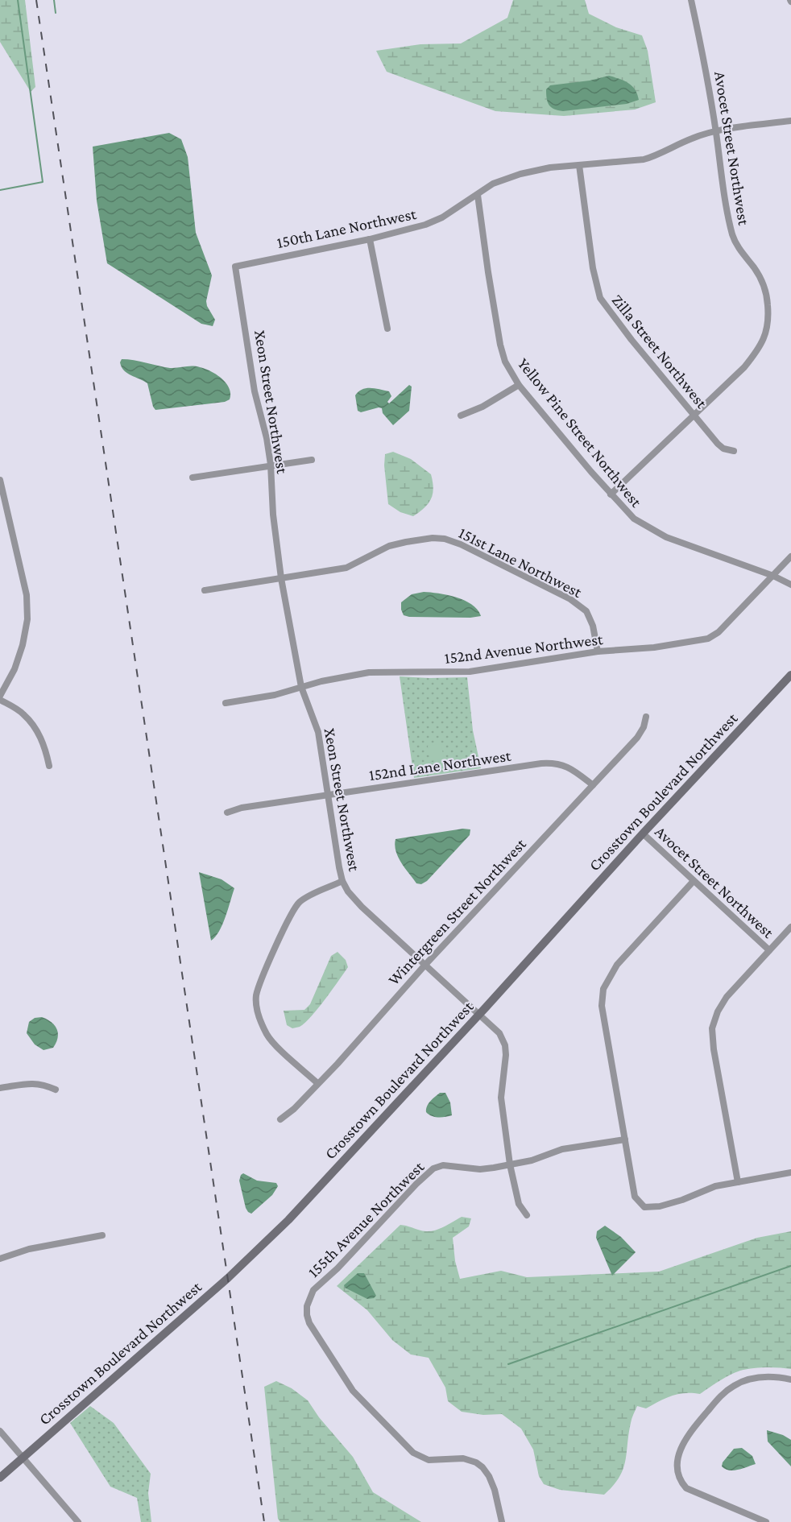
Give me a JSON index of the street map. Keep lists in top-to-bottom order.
{
  "streets": {
    "street": [
      "Avocet Street Northwest",
      "150th Lane Northwest",
      "Zilla Street Northwest",
      "Xeon Street Northwest",
      "Yellow Pine Street Northwest",
      "151st Lane Northwest",
      "152nd Avenue Northwest",
      "152nd Lane Northwest",
      "Crosstown Boulevard Northwest",
      "Wintergreen Street Northwest",
      "155th Avenue Northwest"
    ]
  },
  "crossings": [
    ["Avocet Street Northwest", "150th Lane Northwest"],
    ["Avocet Street Northwest", "Zilla Street Northwest"],
    ["Avocet Street Northwest", "Crosstown Boulevard Northwest"],
    ["150th Lane Northwest", "Zilla Street Northwest"],
    ["150th Lane Northwest", "Xeon Street Northwest"],
    ["150th Lane Northwest", "Yellow Pine Street Northwest"],
    ["Xeon Street Northwest", "151st Lane Northwest"],
    ["Xeon Street Northwest", "152nd Avenue Northwest"],
    ["Xeon Street Northwest", "152nd Lane Northwest"],
    ["Xeon Street Northwest", "Crosstown Boulevard Northwest"],
    ["Xeon Street Northwest", "Wintergreen Street Northwest"],
    ["Xeon Street Northwest", "155th Avenue Northwest"],
    ["Yellow Pine Street Northwest", "152nd Avenue Northwest"],
    ["151st Lane Northwest", "152nd Avenue Northwest"],
    ["152nd Lane Northwest", "Wintergreen Street Northwest"]
  ]
}
